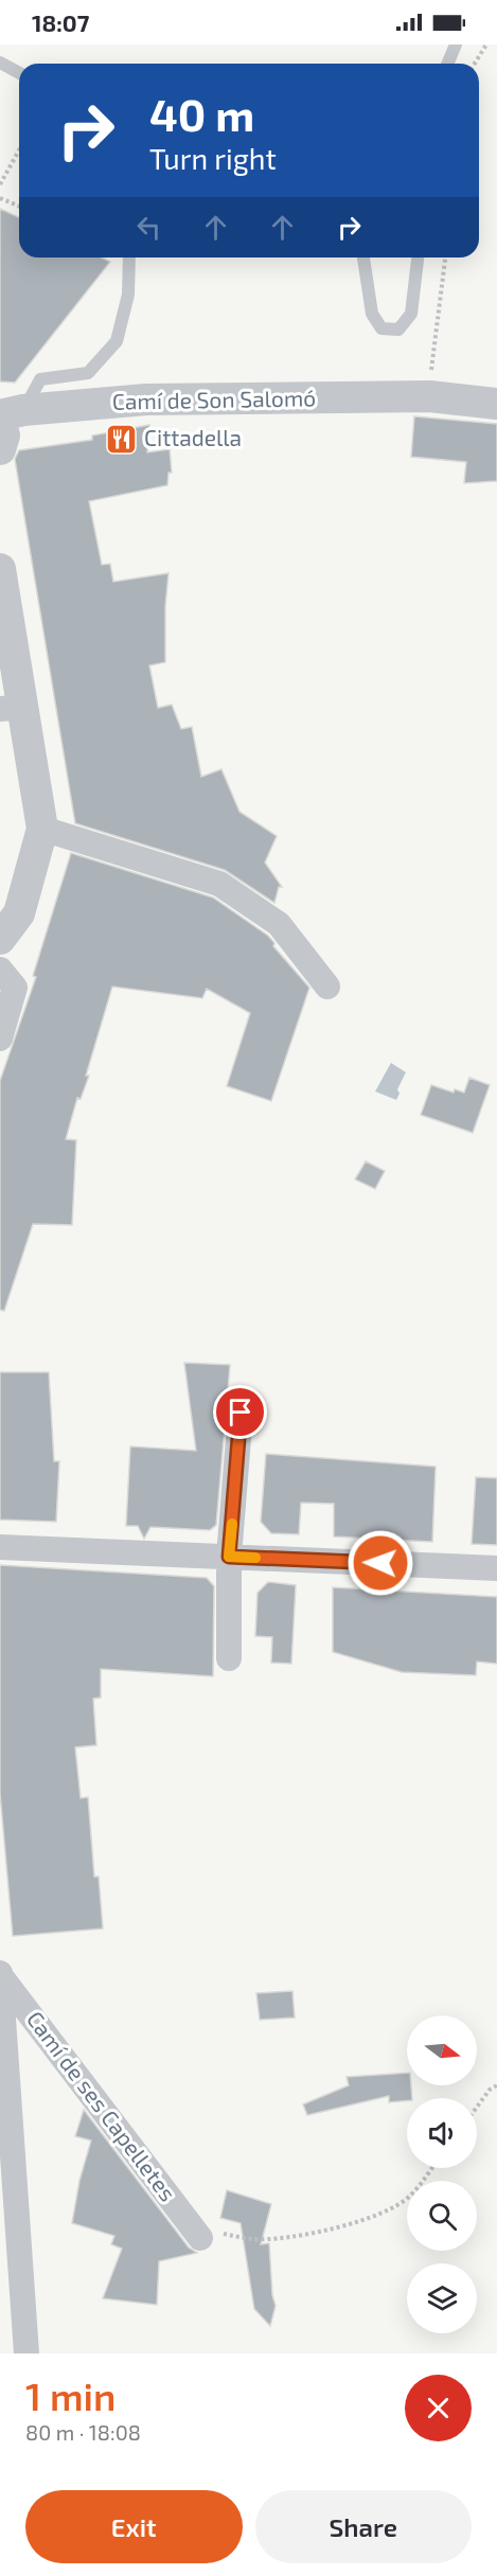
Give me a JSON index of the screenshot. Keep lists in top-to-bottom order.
{
  "streets": {
    "street": ["Camí de Son Salomó", "Camí de ses Capelletes"]
  },
  "places": {
    "restaurant": ["Cittadella"]
  },
  "north": "right",
  "page": {
    "status": "18:07",
    "turn": ["40 m", "Turn right"],
    "heading": ["1 min", "80 m · 18:08"],
    "buttons": ["Exit", "Share"]
  }
}
